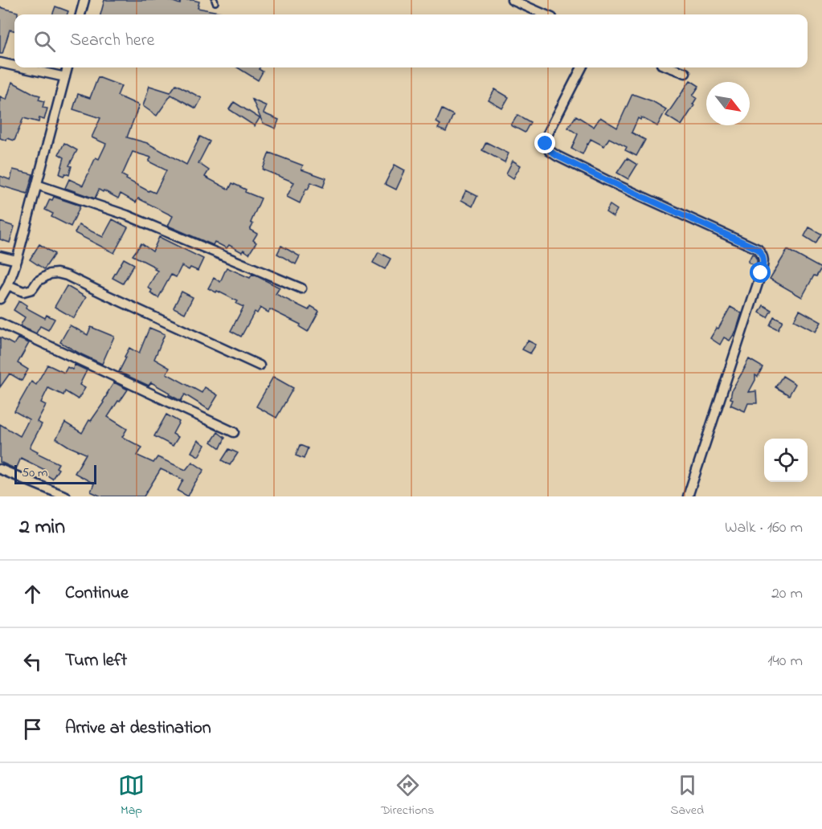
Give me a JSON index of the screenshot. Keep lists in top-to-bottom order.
{
  "scale_bar": "50 m",
  "north": "bottom right",
  "page": {
    "search": "Search here",
    "scale": "50 m",
    "heading": ["2 min", "Walk · 160 m"],
    "list": [
      ["Continue", "20 m"],
      ["Turn left", "140 m"],
      "Arrive at destination"
    ],
    "nav": ["Map", "Directions", "Saved"]
  }
}
